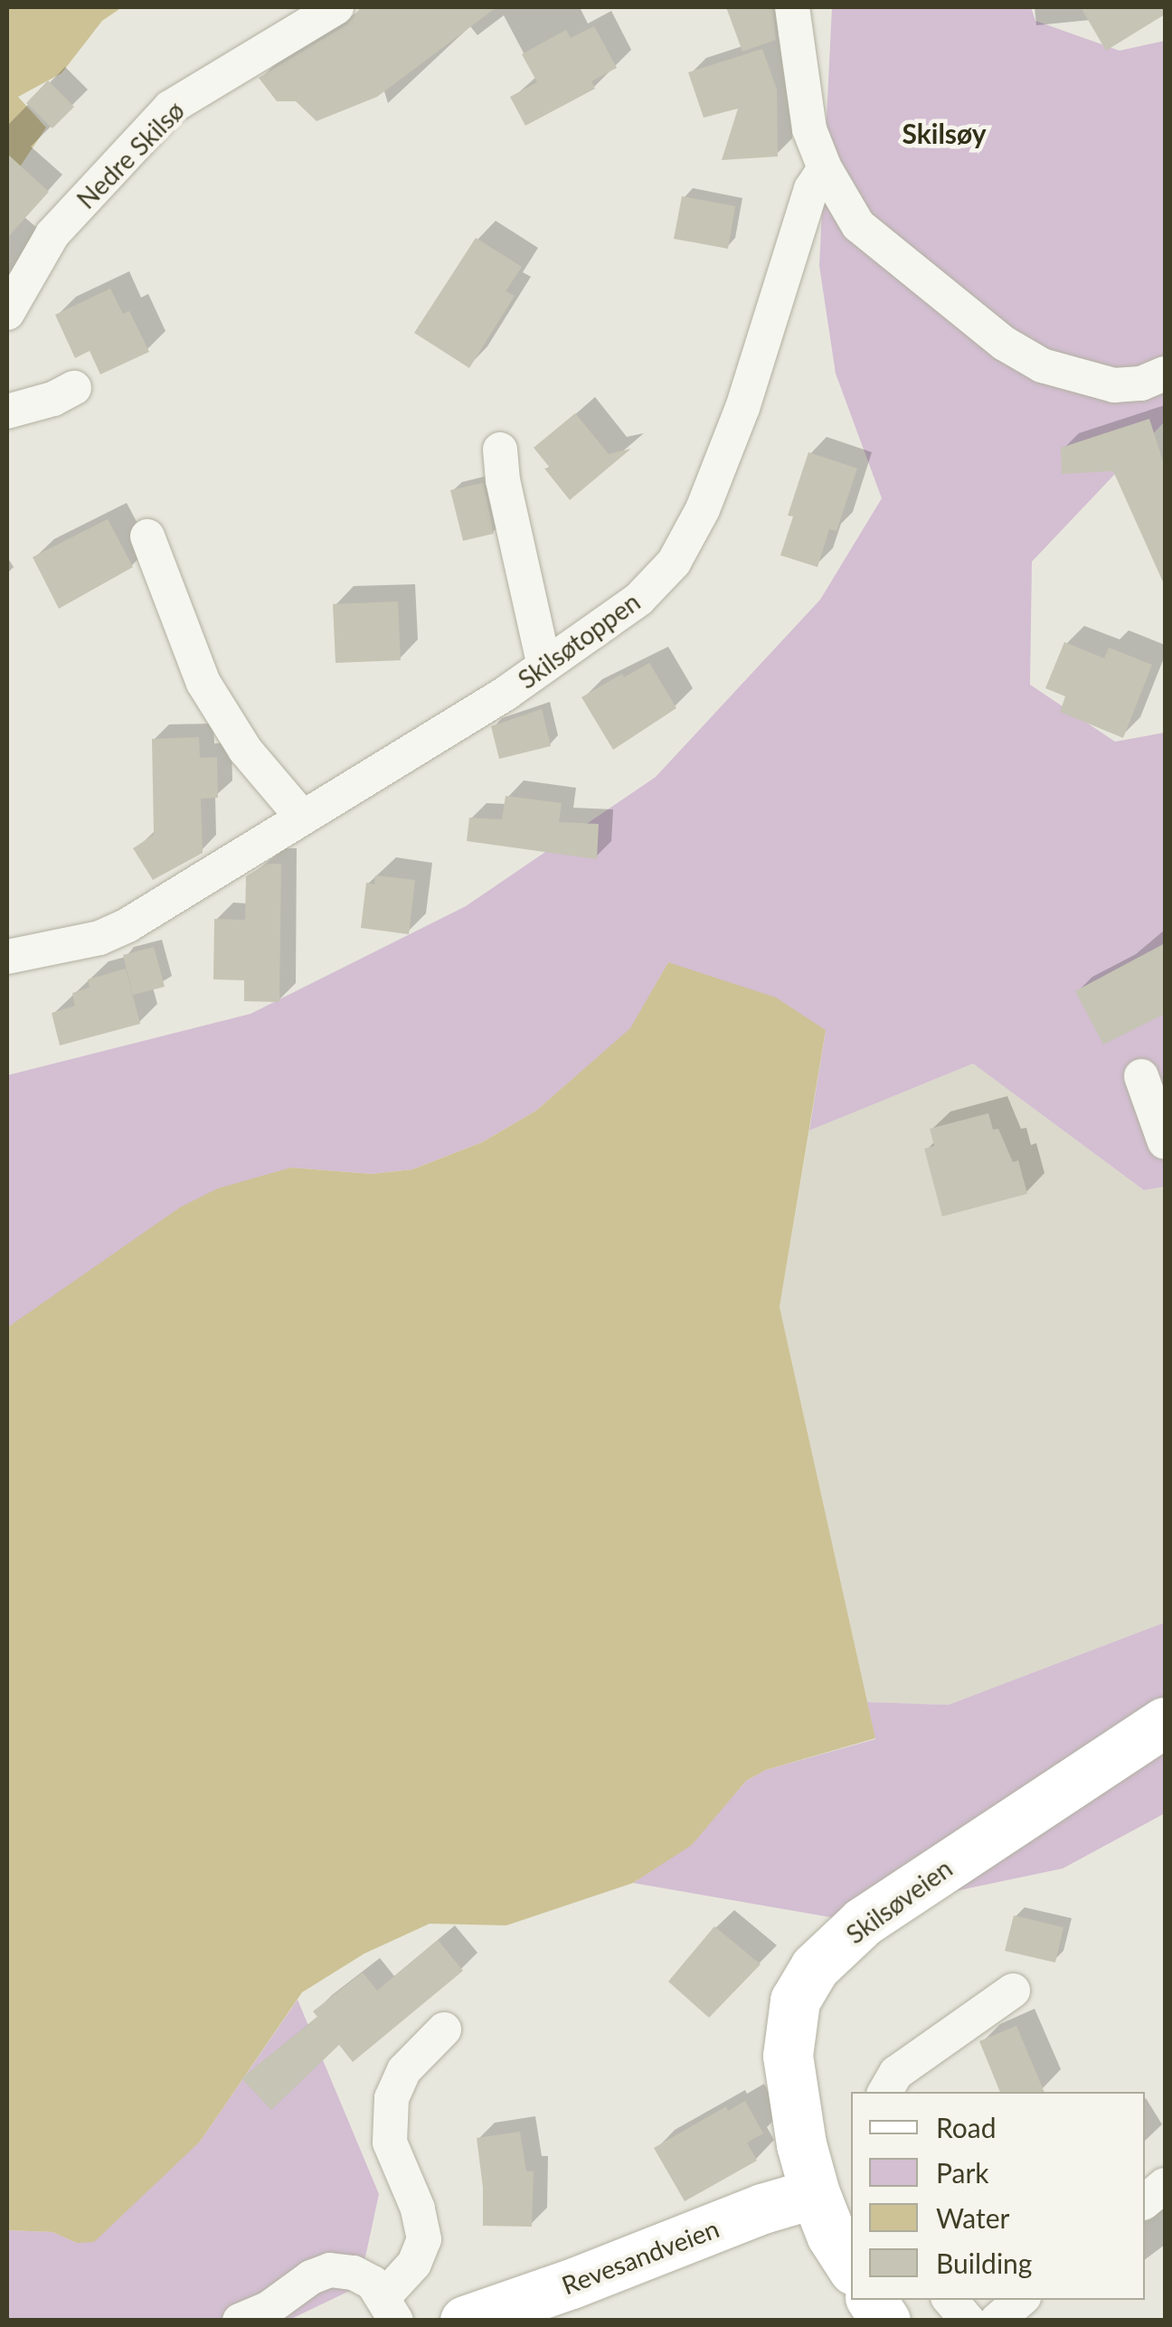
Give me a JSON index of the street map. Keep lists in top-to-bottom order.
{
  "streets": {
    "main road": ["Skilsøveien", "Revesandveien"],
    "street": ["Nedre Skilsø", "Skilsøtoppen"]
  },
  "crossings": [
    ["Skilsøveien", "Revesandveien"]
  ],
  "districts": ["Skilsøy"],
  "legend": [
    "Road",
    "Park",
    "Water",
    "Building"
  ]
}
